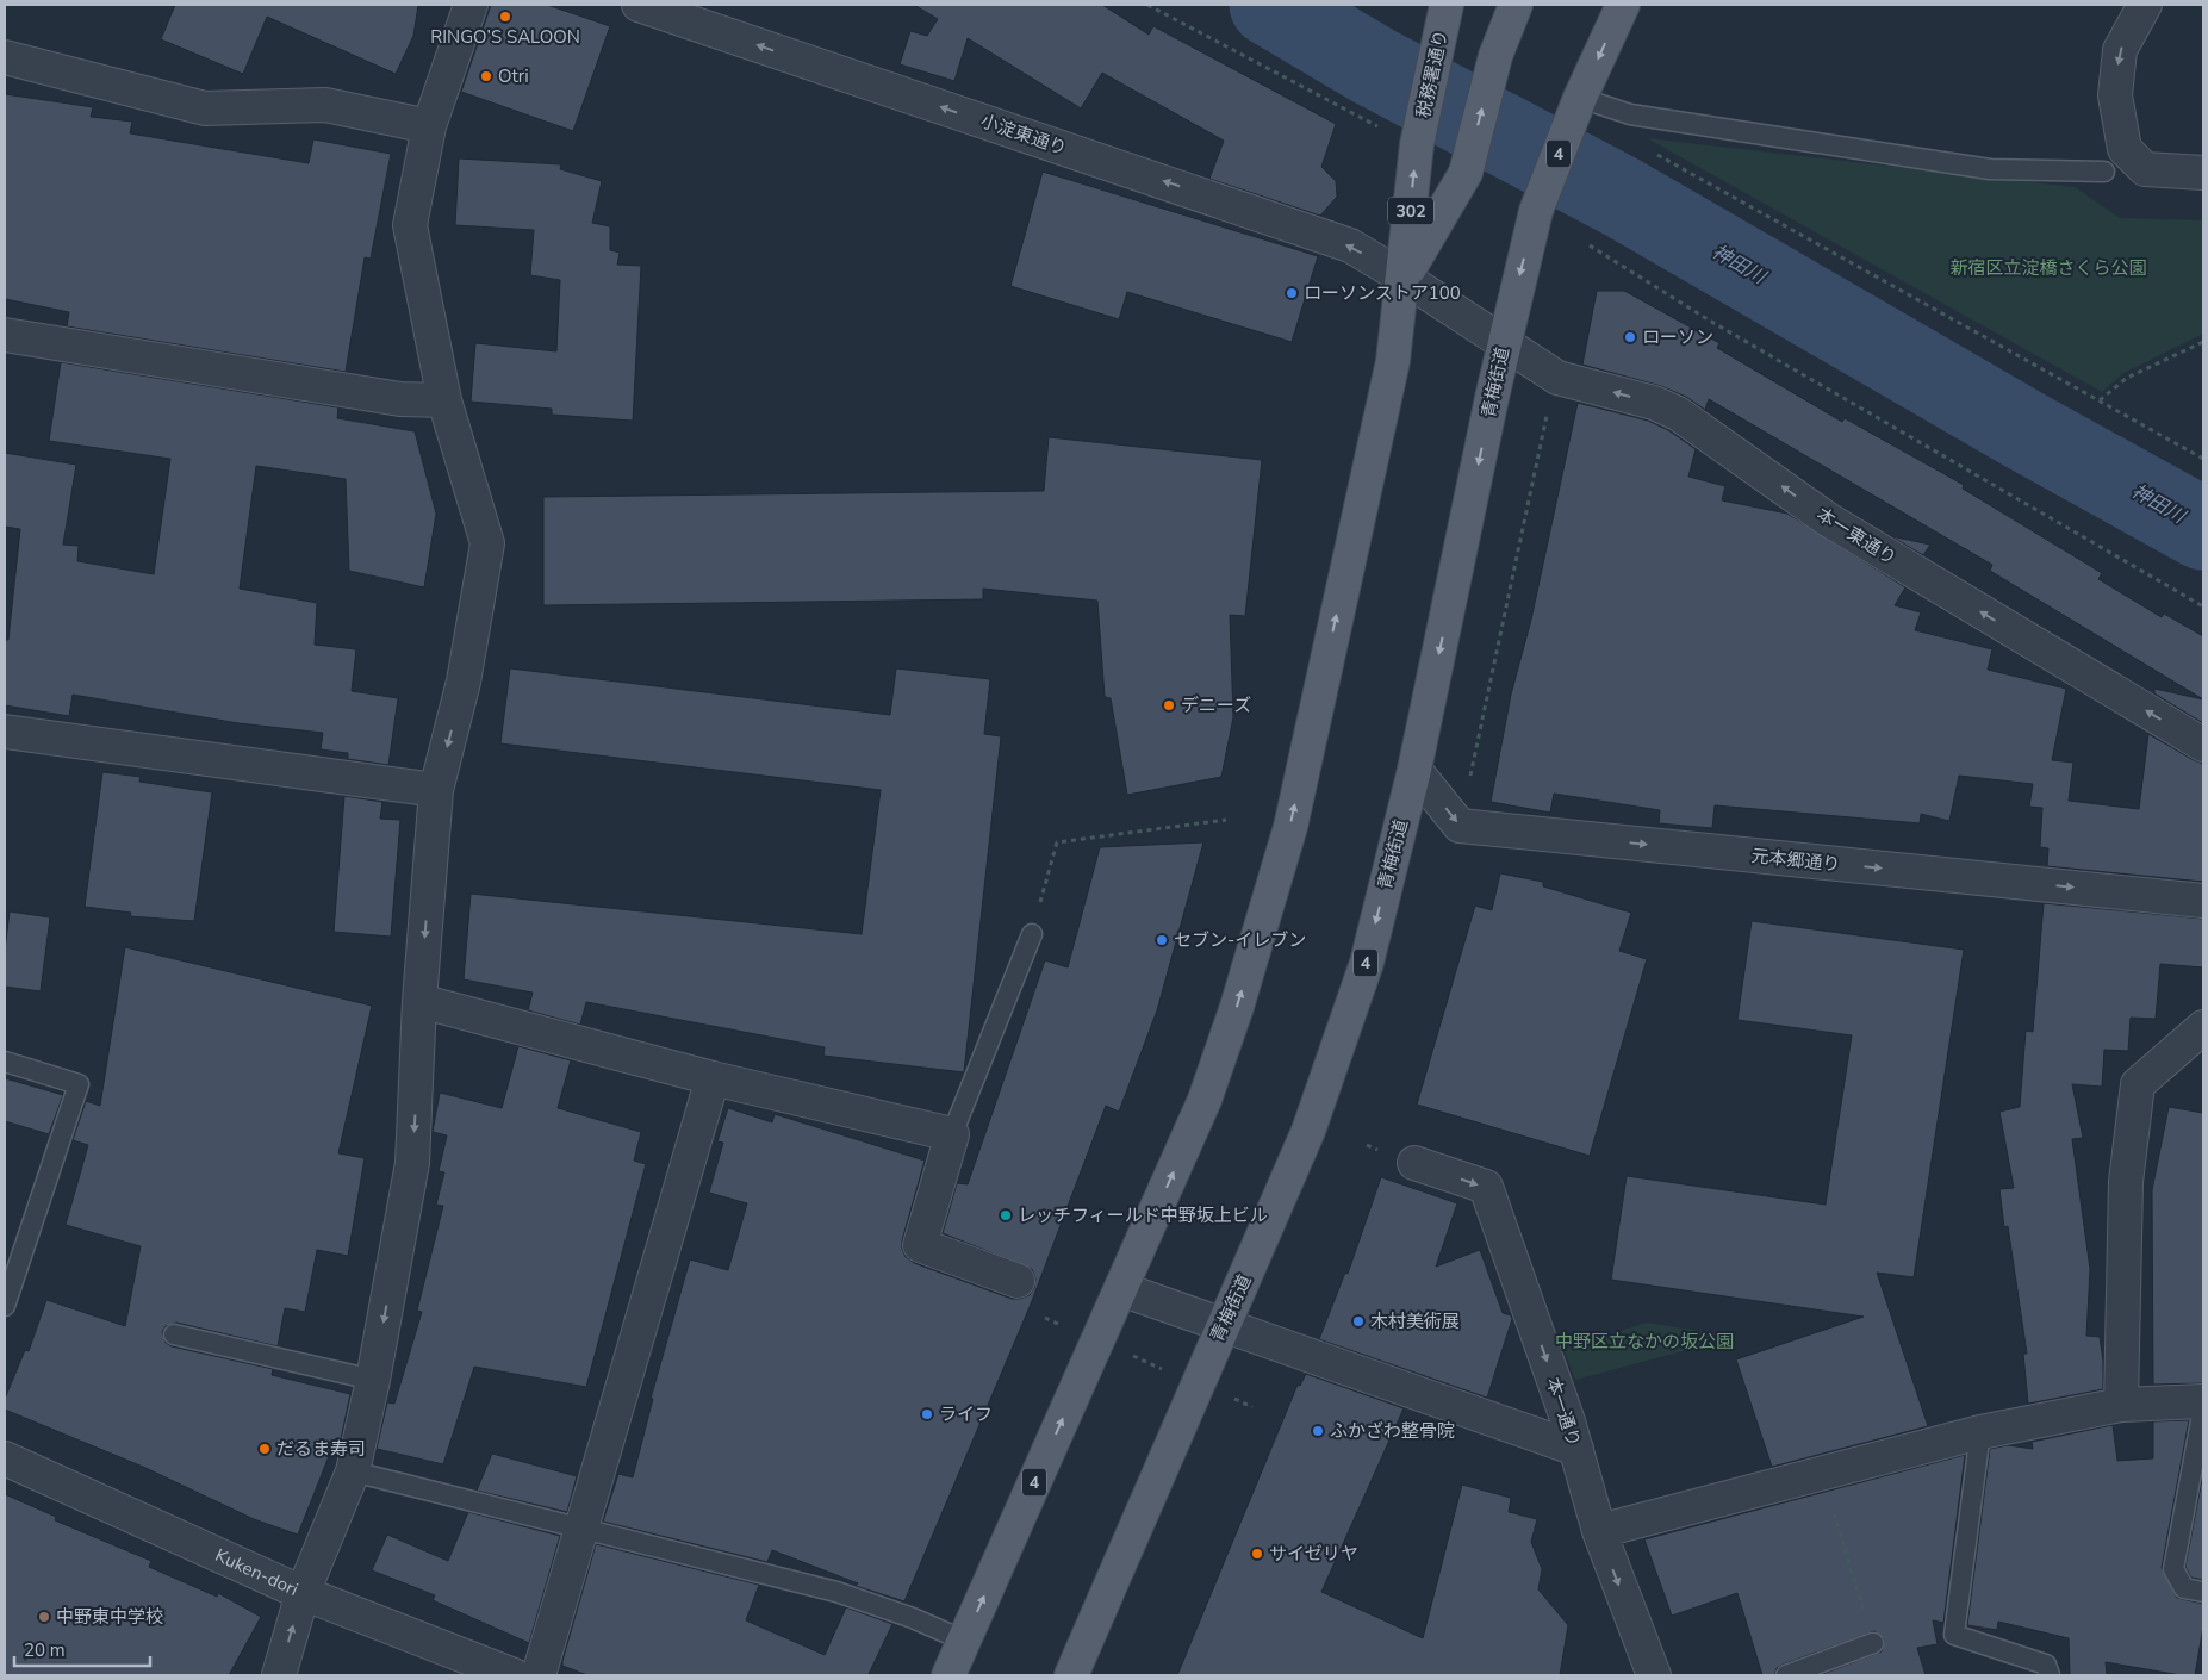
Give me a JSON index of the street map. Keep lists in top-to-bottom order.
{
  "streets": {
    "main road": [
      "税務署通り",
      "4",
      "302",
      "青梅街道"
    ],
    "street": [
      "小淀東通り",
      "本一東通り",
      "元本郷通り",
      "本一通り",
      "Kuken-dori"
    ]
  },
  "crossings": [
    ["税務署通り", "小淀東通り"],
    ["税務署通り", "4"],
    ["小淀東通り", "4"],
    ["小淀東通り", "青梅街道"],
    ["小淀東通り", "本一東通り"],
    ["青梅街道", "本一東通り"]
  ],
  "one_way": [
    "小淀東通り",
    "本一東通り",
    "元本郷通り",
    "本一通り"
  ],
  "water": ["神田川"],
  "parks": ["新宿区立淀橋さくら公園", "中野区立なかの坂公園"],
  "places": [
    "RINGO’S SALOON",
    "Otri",
    "ローソンストア100",
    "ローソン",
    "デニーズ",
    "セブン-イレブン",
    "レッチフィールド中野坂上ビル",
    "木村美術展",
    "ライフ",
    "ふかざわ整骨院",
    "だるま寿司",
    "サイゼリヤ",
    "中野東中学校"
  ],
  "scale_bar": "20 m"
}
